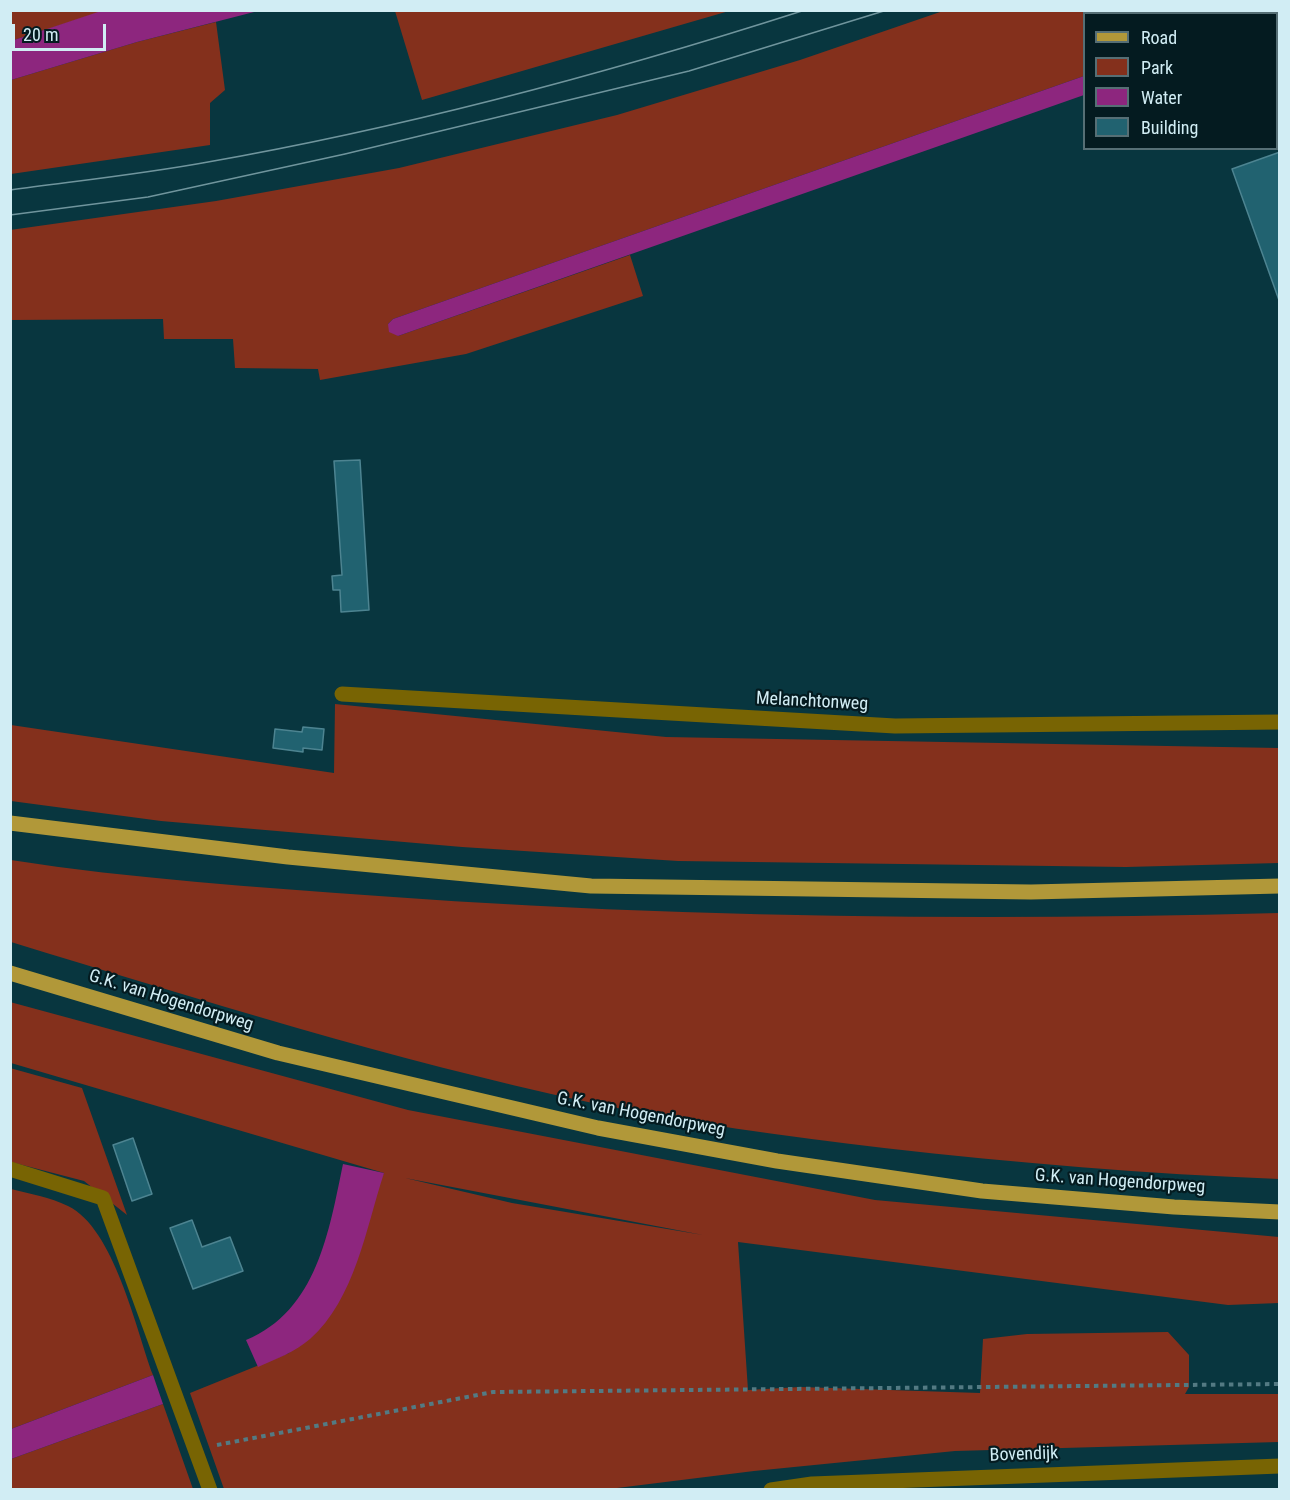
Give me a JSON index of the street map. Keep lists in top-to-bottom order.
{
  "streets": {
    "main road": ["G.K. van Hogendorpweg"],
    "street": ["Melanchtonweg", "Bovendijk"]
  },
  "legend": [
    "Road",
    "Park",
    "Water",
    "Building"
  ],
  "scale_bar": "20 m"
}
